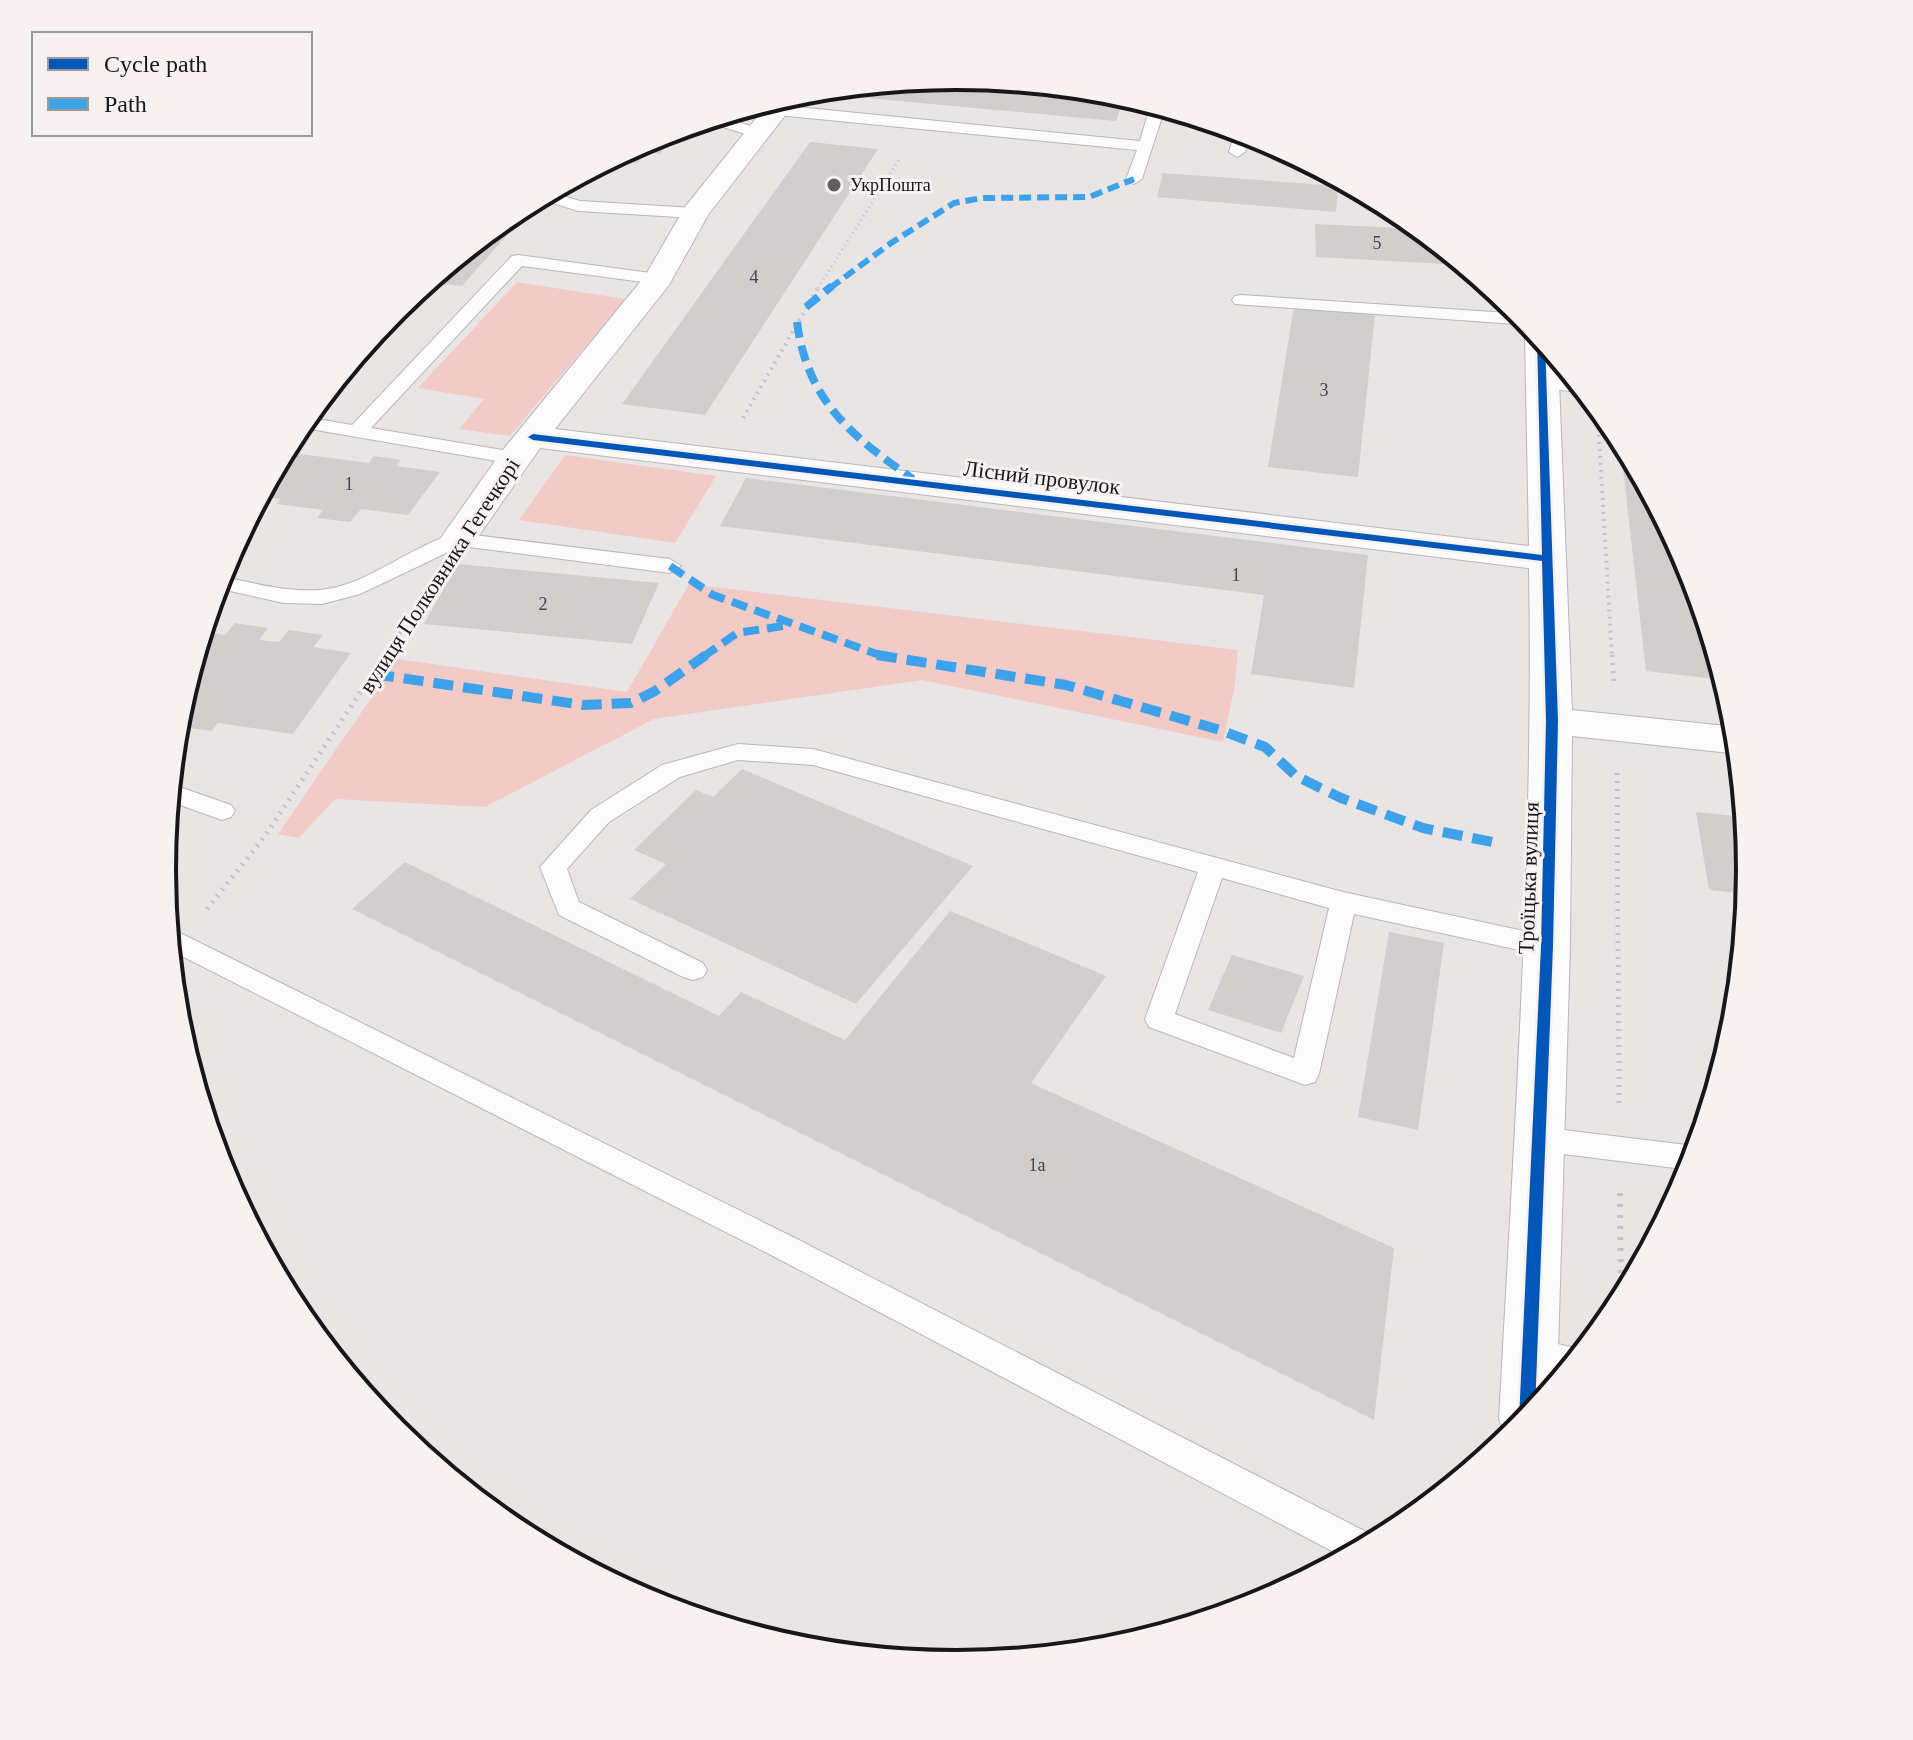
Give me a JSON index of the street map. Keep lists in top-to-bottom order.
{
  "streets": {
    "street": ["Лісний провулок", "вулиця Полковника Гегечкорі", "Троїцька вулиця"]
  },
  "crossings": [
    ["Лісний провулок", "вулиця Полковника Гегечкорі"],
    ["Лісний провулок", "Троїцька вулиця"]
  ],
  "places": ["УкрПошта"],
  "house_numbers": [
    "5",
    "4",
    "3",
    "1",
    "1",
    "2",
    "1а"
  ],
  "legend": ["Cycle path", "Path"]
}
